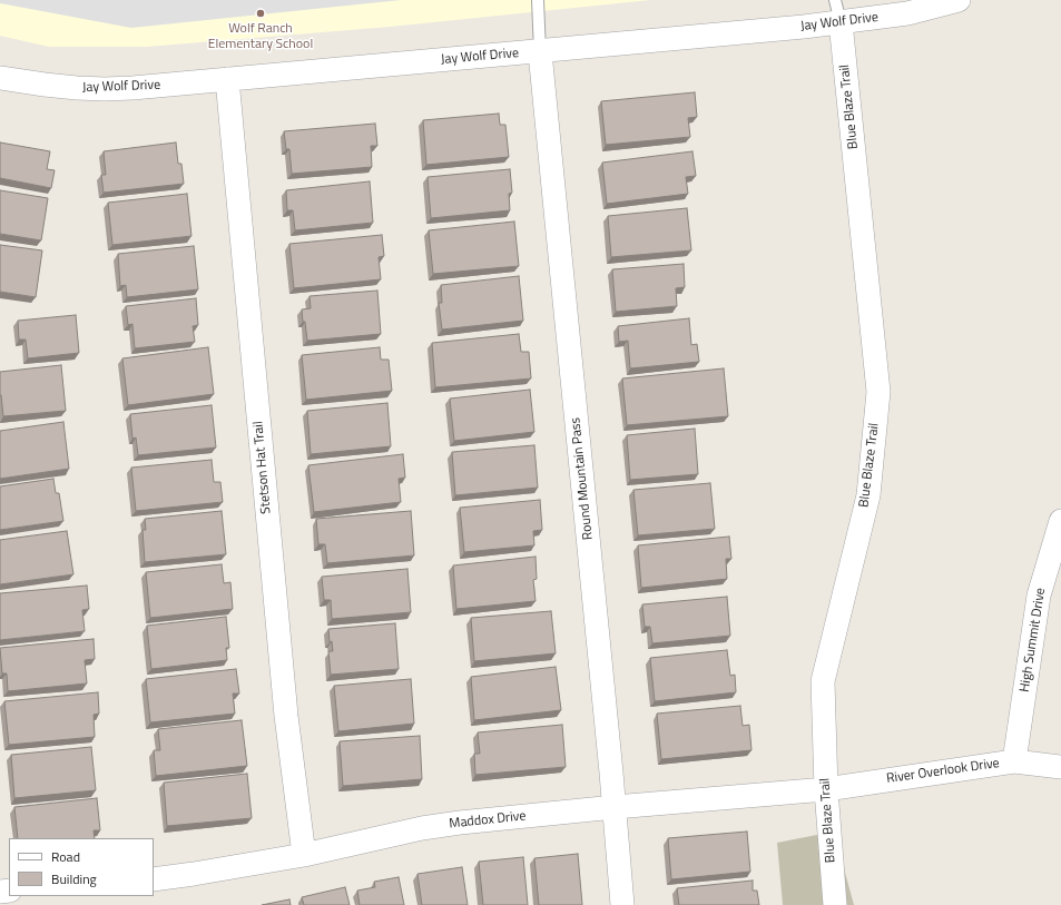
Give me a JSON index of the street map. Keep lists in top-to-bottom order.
{
  "streets": {
    "street": [
      "Jay Wolf Drive",
      "Blue Blaze Trail",
      "Stetson Hat Trail",
      "Round Mountain Pass",
      "High Summit Drive",
      "River Overlook Drive",
      "Maddox Drive"
    ]
  },
  "crossings": [
    ["Jay Wolf Drive", "Blue Blaze Trail"],
    ["Jay Wolf Drive", "Stetson Hat Trail"],
    ["Jay Wolf Drive", "Round Mountain Pass"],
    ["Blue Blaze Trail", "River Overlook Drive"],
    ["Blue Blaze Trail", "Maddox Drive"],
    ["Stetson Hat Trail", "Maddox Drive"],
    ["Round Mountain Pass", "Maddox Drive"],
    ["High Summit Drive", "River Overlook Drive"],
    ["River Overlook Drive", "Maddox Drive"]
  ],
  "places": ["Wolf Ranch Elementary School"],
  "legend": ["Road", "Building"]
}
